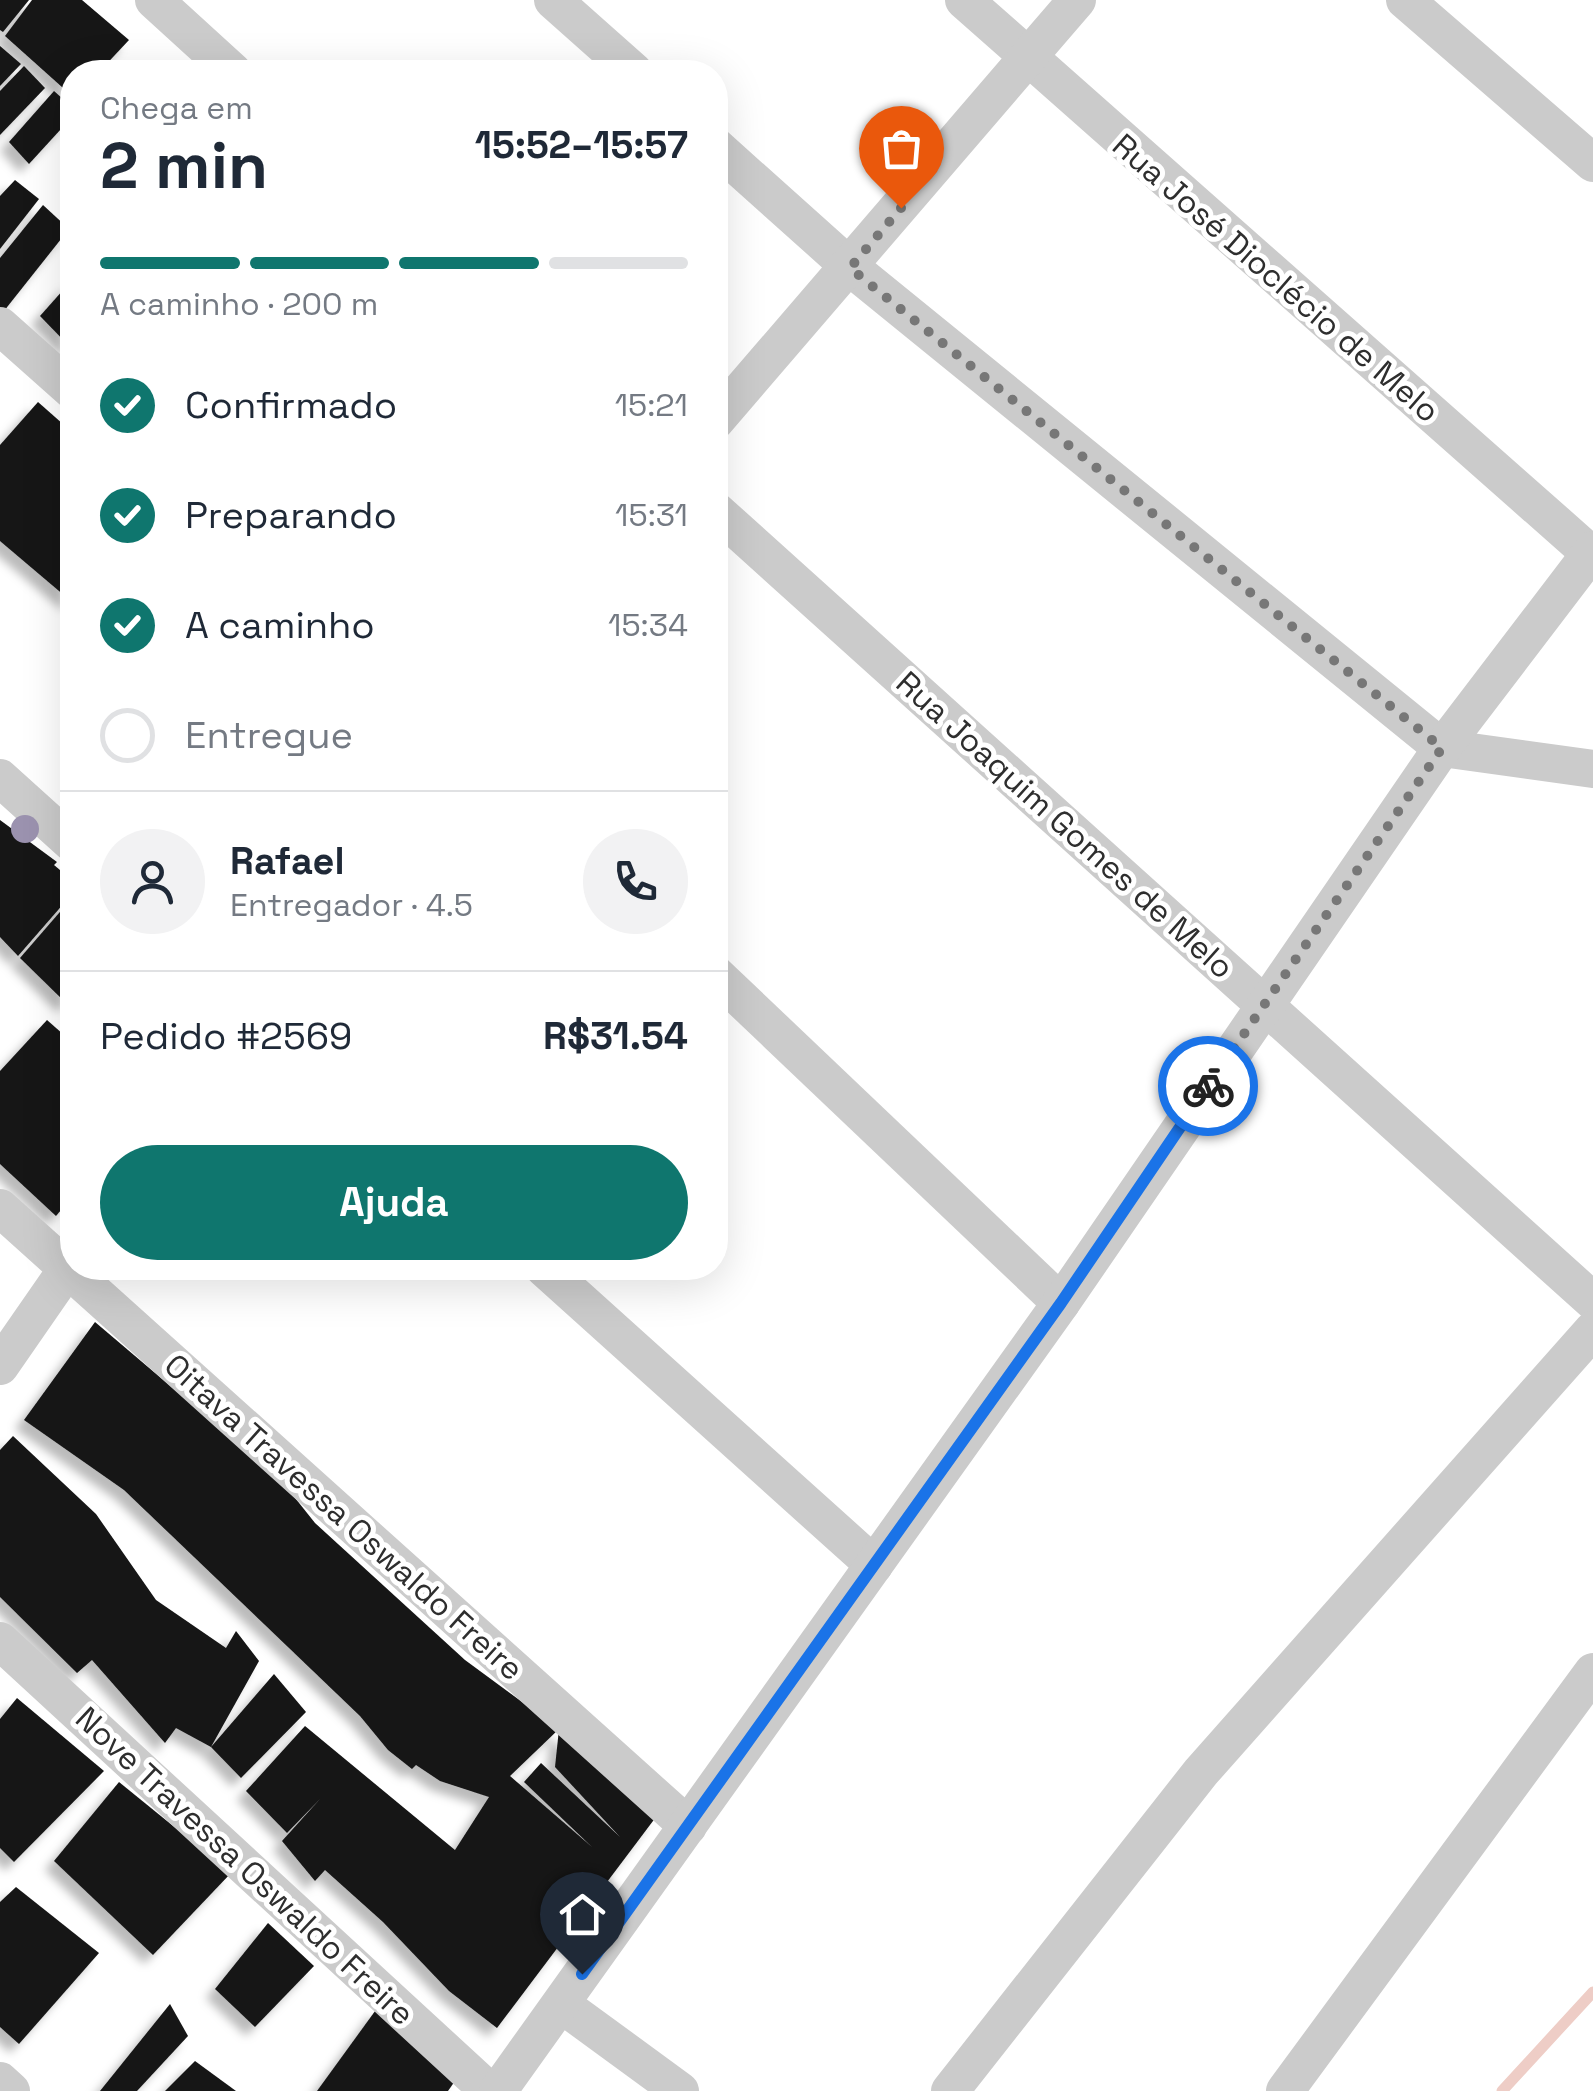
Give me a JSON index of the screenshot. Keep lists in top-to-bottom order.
{
  "streets": {
    "street": [
      "Rua José Dioclécio de Melo",
      "Rua Joaquim Gomes de Melo",
      "Oitava Travessa Oswaldo Freire",
      "Nove Travessa Oswaldo Freire"
    ]
  },
  "page": {
    "heading": ["2 min", "Chega em", "15:52–15:57"],
    "panel": [
      "Rafael",
      "Entregador · 4.5",
      "Pedido #2569",
      "R$31.54"
    ],
    "bar": "A caminho · 200 m",
    "list": [
      ["Confirmado", "15:21"],
      ["Preparando", "15:31"],
      ["A caminho", "15:34"],
      "Entregue"
    ],
    "buttons": "Ajuda"
  }
}
